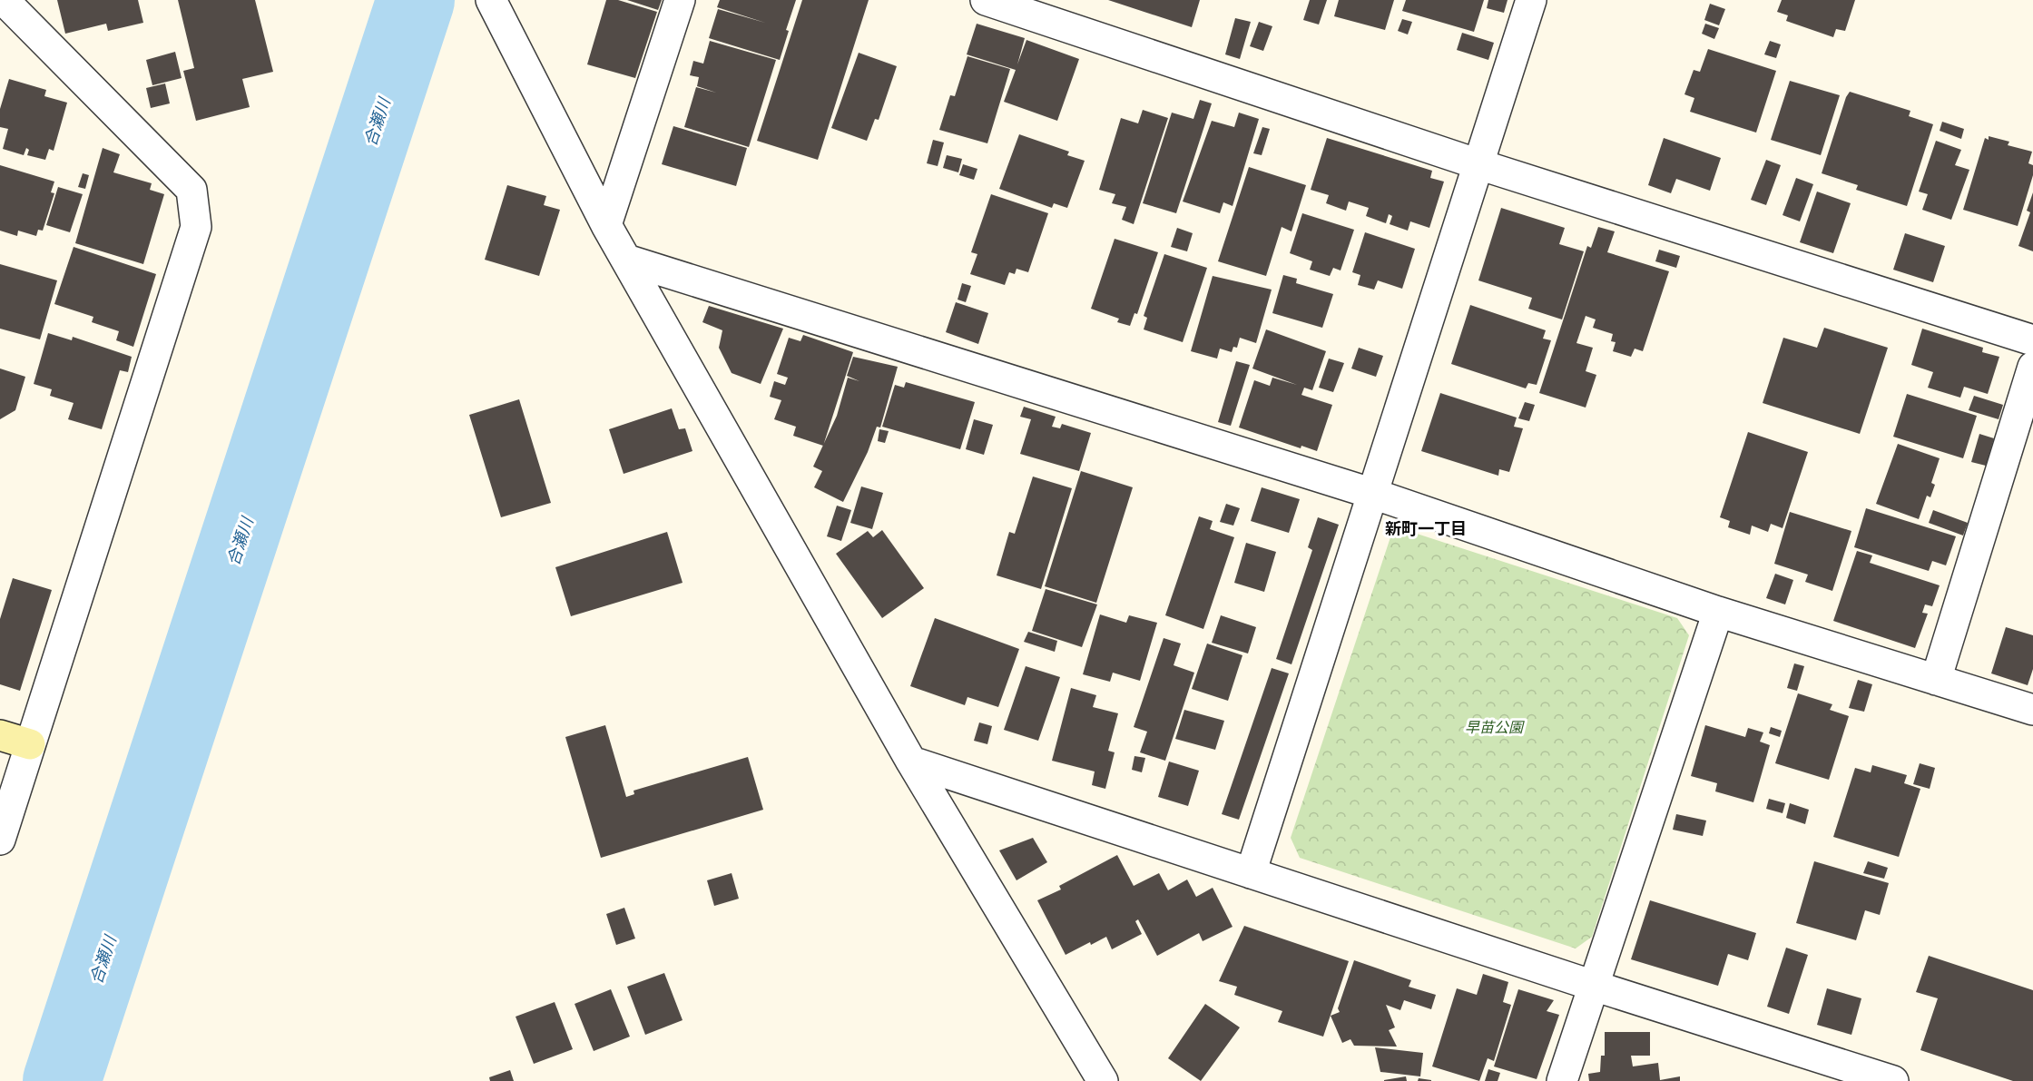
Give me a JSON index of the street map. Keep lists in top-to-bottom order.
{
  "districts": ["新町一丁目"],
  "water": ["合瀬川"],
  "parks": ["早苗公園"]
}
